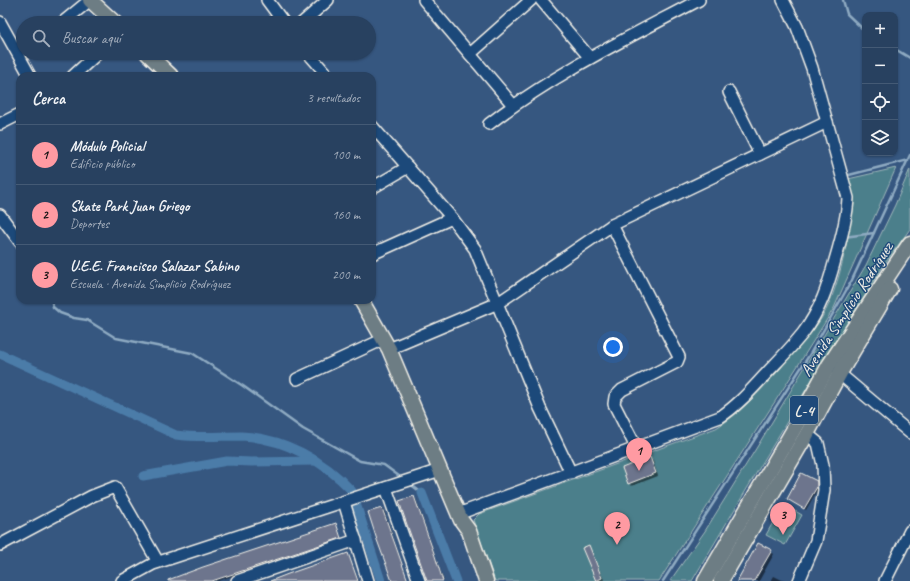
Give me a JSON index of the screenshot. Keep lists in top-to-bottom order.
{
  "streets": {
    "main road": ["Avenida Simplicio Rodríguez", "L-4"]
  },
  "page": {
    "map_buttons": ["+", "−"],
    "search": "Buscar aquí",
    "heading": ["Cerca", "3 resultados"],
    "list": [
      {
        "mark": "1",
        "name": "Módulo Policial",
        "note": "Edificio público",
        "value": "100 m"
      },
      {
        "mark": "2",
        "name": "Skate Park Juan Griego",
        "note": "Deportes",
        "value": "160 m"
      },
      {
        "mark": "3",
        "name": "U.E.E. Francisco Salazar Sabino",
        "note": "Escuela · Avenida Simplicio Rodríguez",
        "value": "200 m"
      }
    ],
    "pins": ["1", "3", "2"]
  }
}
